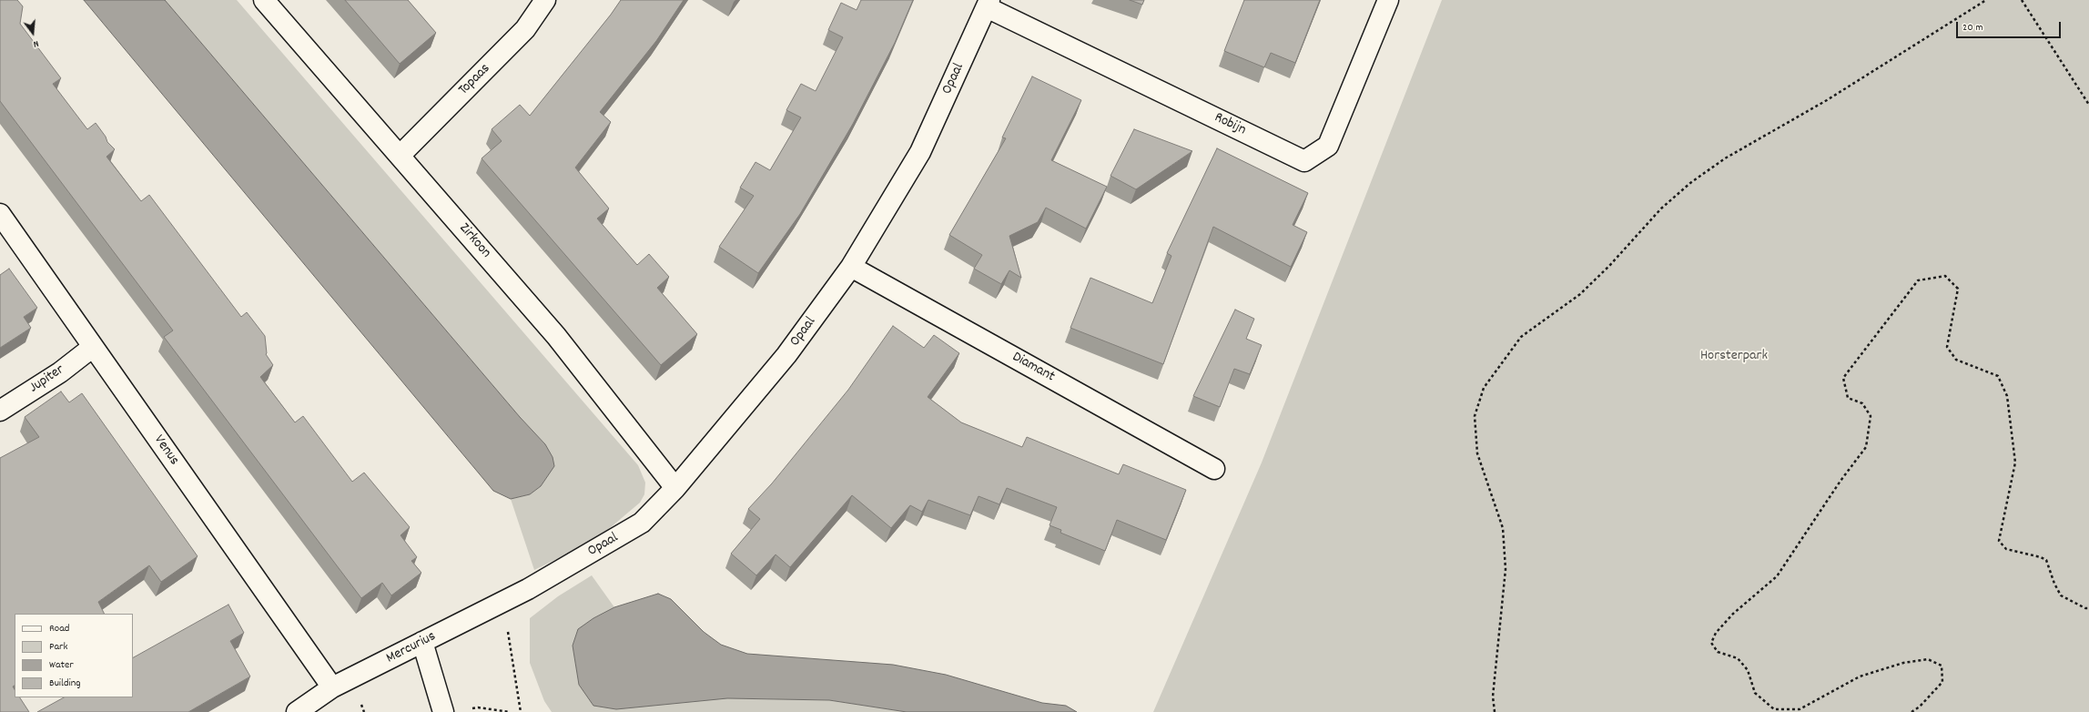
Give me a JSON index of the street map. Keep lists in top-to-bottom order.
{
  "streets": {
    "street": [
      "Opaal",
      "Topaas",
      "Robijn",
      "Zirkoon",
      "Diamant",
      "Jupiter",
      "Venus",
      "Mercurius"
    ]
  },
  "crossings": [
    ["Opaal", "Robijn"],
    ["Opaal", "Zirkoon"],
    ["Opaal", "Diamant"],
    ["Opaal", "Mercurius"],
    ["Topaas", "Zirkoon"],
    ["Jupiter", "Venus"],
    ["Venus", "Mercurius"]
  ],
  "parks": ["Horsterpark"],
  "legend": [
    "Road",
    "Park",
    "Water",
    "Building"
  ],
  "scale_bar": "20 m",
  "north": "bottom"
}
